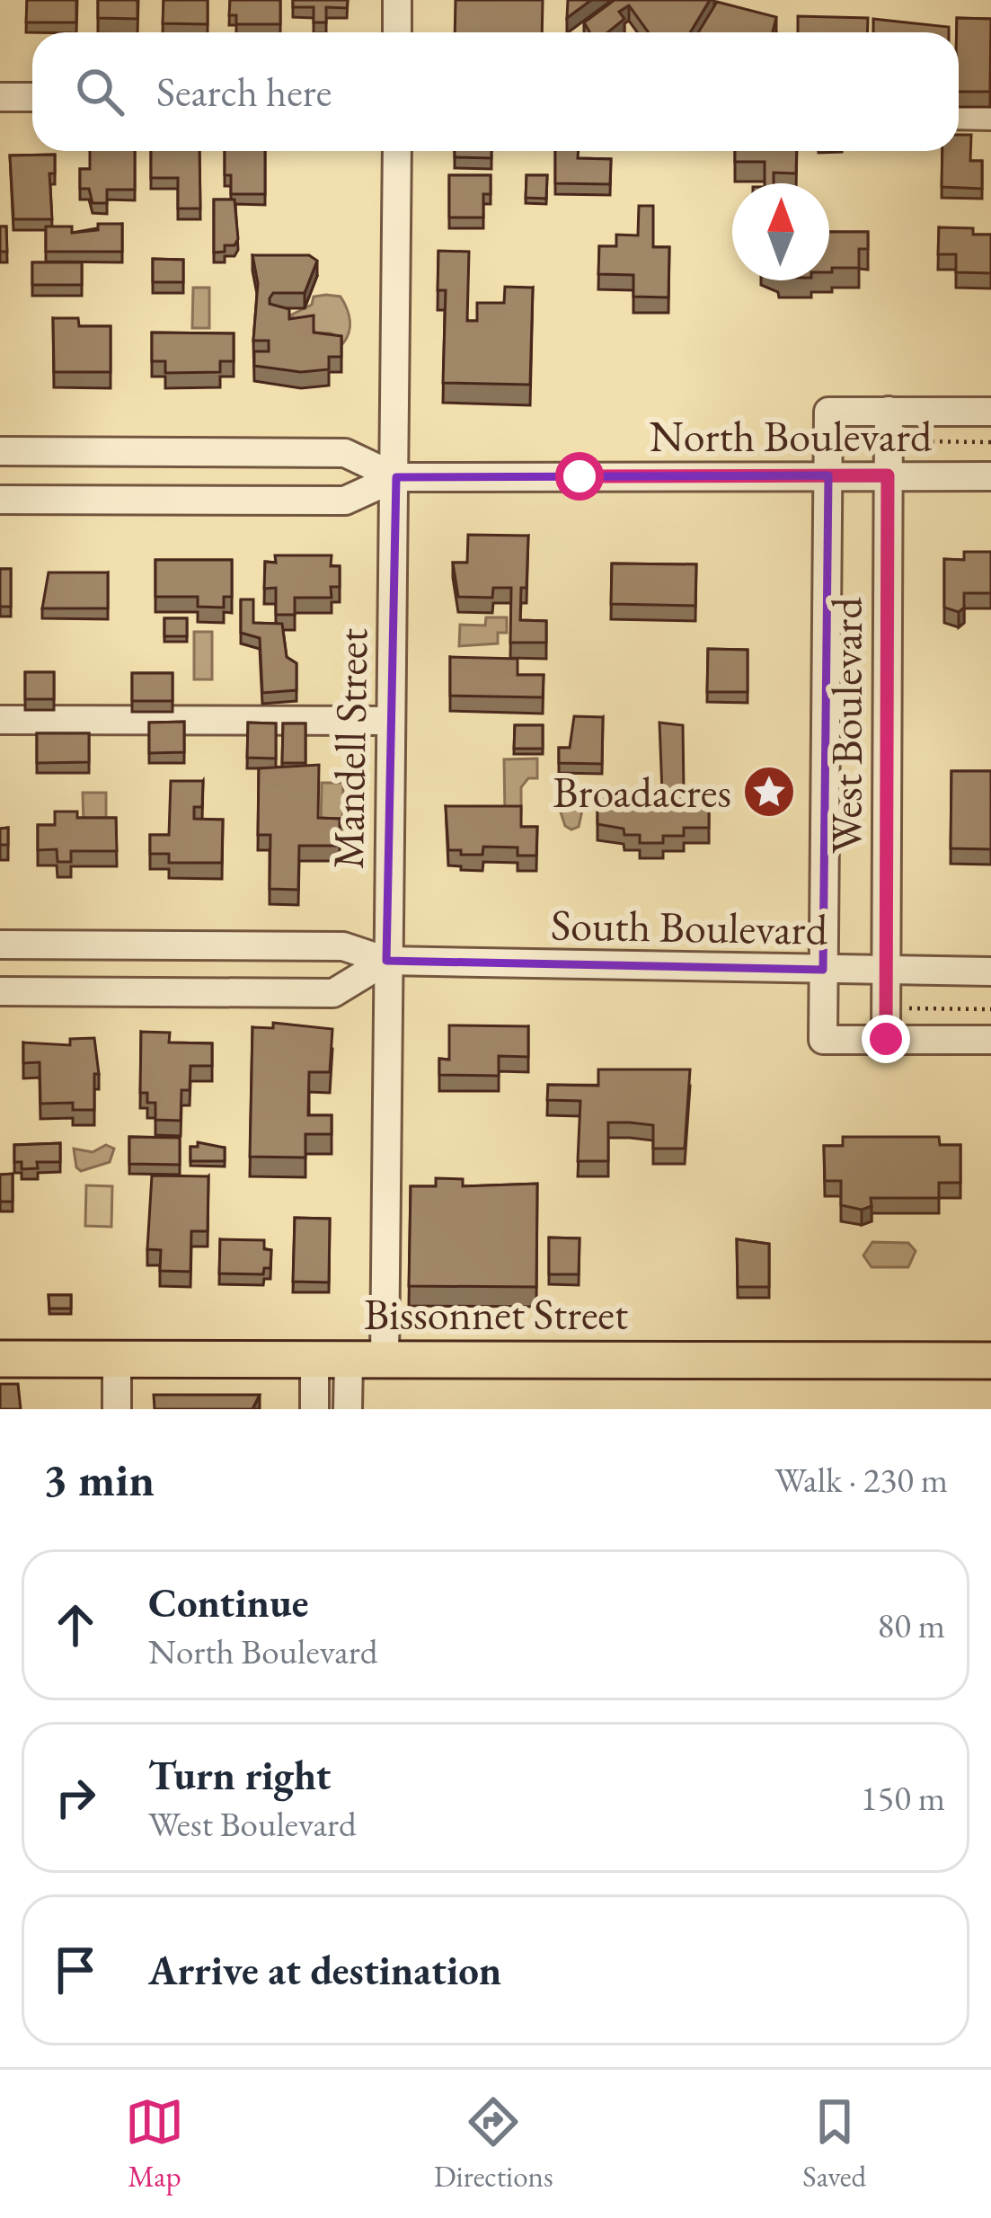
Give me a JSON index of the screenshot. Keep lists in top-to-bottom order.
{
  "streets": {
    "main road": ["Bissonnet Street"],
    "street": [
      "North Boulevard",
      "West Boulevard",
      "Mandell Street",
      "South Boulevard"
    ]
  },
  "crossings": [
    ["North Boulevard", "West Boulevard"],
    ["North Boulevard", "Mandell Street"],
    ["West Boulevard", "South Boulevard"],
    ["Mandell Street", "South Boulevard"],
    ["Mandell Street", "Bissonnet Street"]
  ],
  "places": {
    "place": ["Broadacres"]
  },
  "north": "top",
  "page": {
    "search": "Search here",
    "heading": ["3 min", "Walk · 230 m"],
    "list": [
      ["Continue", "North Boulevard", "80 m"],
      ["Turn right", "West Boulevard", "150 m"],
      "Arrive at destination"
    ],
    "nav": ["Map", "Directions", "Saved"]
  }
}
